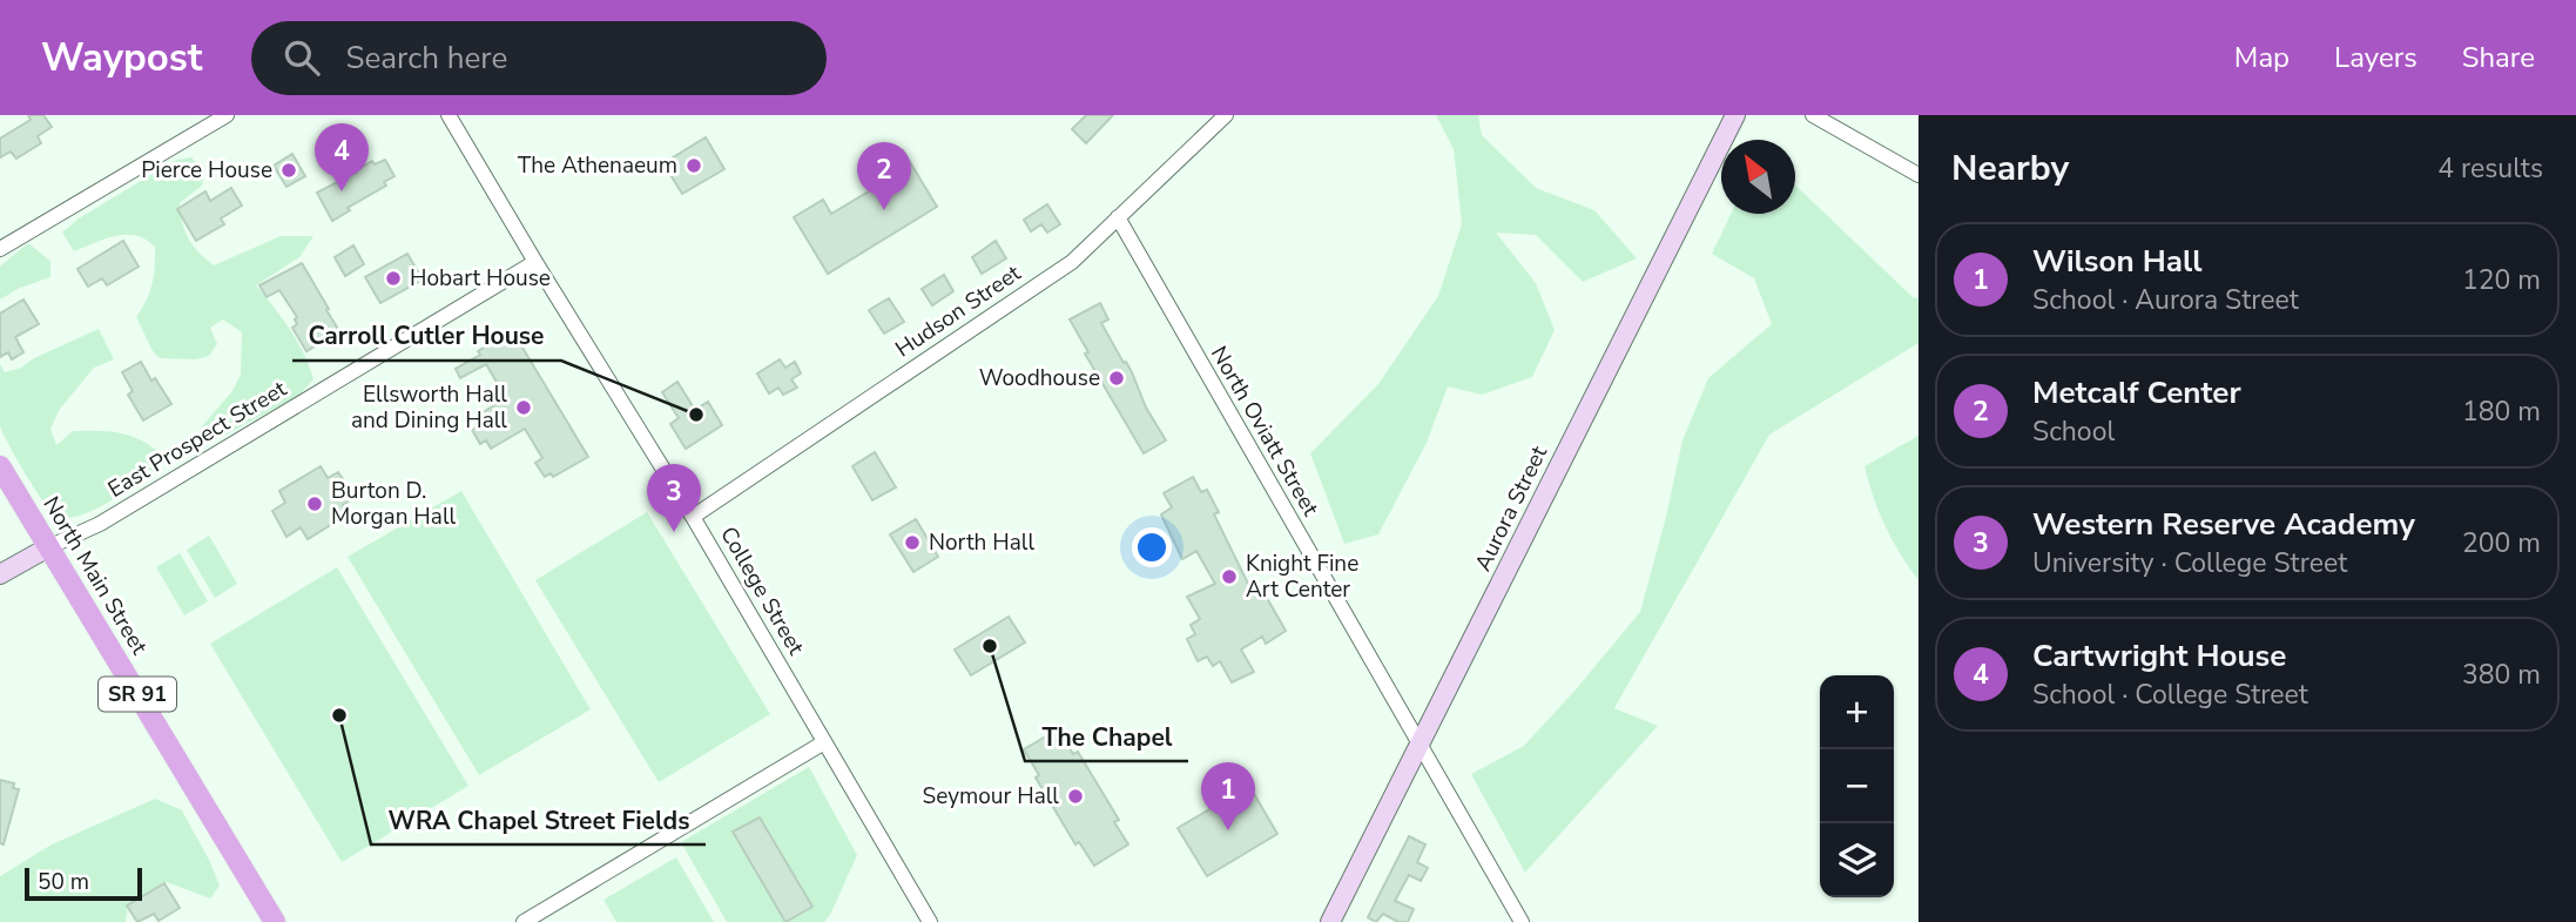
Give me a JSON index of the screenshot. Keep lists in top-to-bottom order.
{
  "streets": {
    "main road": ["North Main Street", "SR 91"],
    "street": [
      "Hudson Street",
      "North Oviatt Street",
      "East Prospect Street",
      "Aurora Street",
      "College Street"
    ]
  },
  "crossings": [
    ["Hudson Street", "North Oviatt Street"],
    ["Hudson Street", "College Street"],
    ["North Oviatt Street", "Aurora Street"],
    ["East Prospect Street", "North Main Street"],
    ["East Prospect Street", "College Street"]
  ],
  "places": [
    "The Athenaeum",
    "Pierce House",
    "Hobart House",
    "Woodhouse",
    "Ellsworth Hall and Dining Hall",
    "Carroll Cutler House",
    "Burton D. Morgan Hall",
    "North Hall",
    "Knight Fine Art Center",
    "The Chapel",
    "WRA Chapel Street Fields",
    "Seymour Hall"
  ],
  "scale_bar": "50 m",
  "north": "top left",
  "page": {
    "header": "Waypost",
    "search": "Search here",
    "nav": ["Map", "Layers", "Share"],
    "heading": ["Nearby", "4 results"],
    "pins": [
      "4",
      "2",
      "3",
      "1"
    ],
    "list": [
      {
        "mark": "1",
        "name": "Wilson Hall",
        "note": "School · Aurora Street",
        "value": "120 m"
      },
      {
        "mark": "2",
        "name": "Metcalf Center",
        "note": "School",
        "value": "180 m"
      },
      {
        "mark": "3",
        "name": "Western Reserve Academy",
        "note": "University · College Street",
        "value": "200 m"
      },
      {
        "mark": "4",
        "name": "Cartwright House",
        "note": "School · College Street",
        "value": "380 m"
      }
    ],
    "map_buttons": ["+", "−"],
    "scale": "50 m"
  }
}
